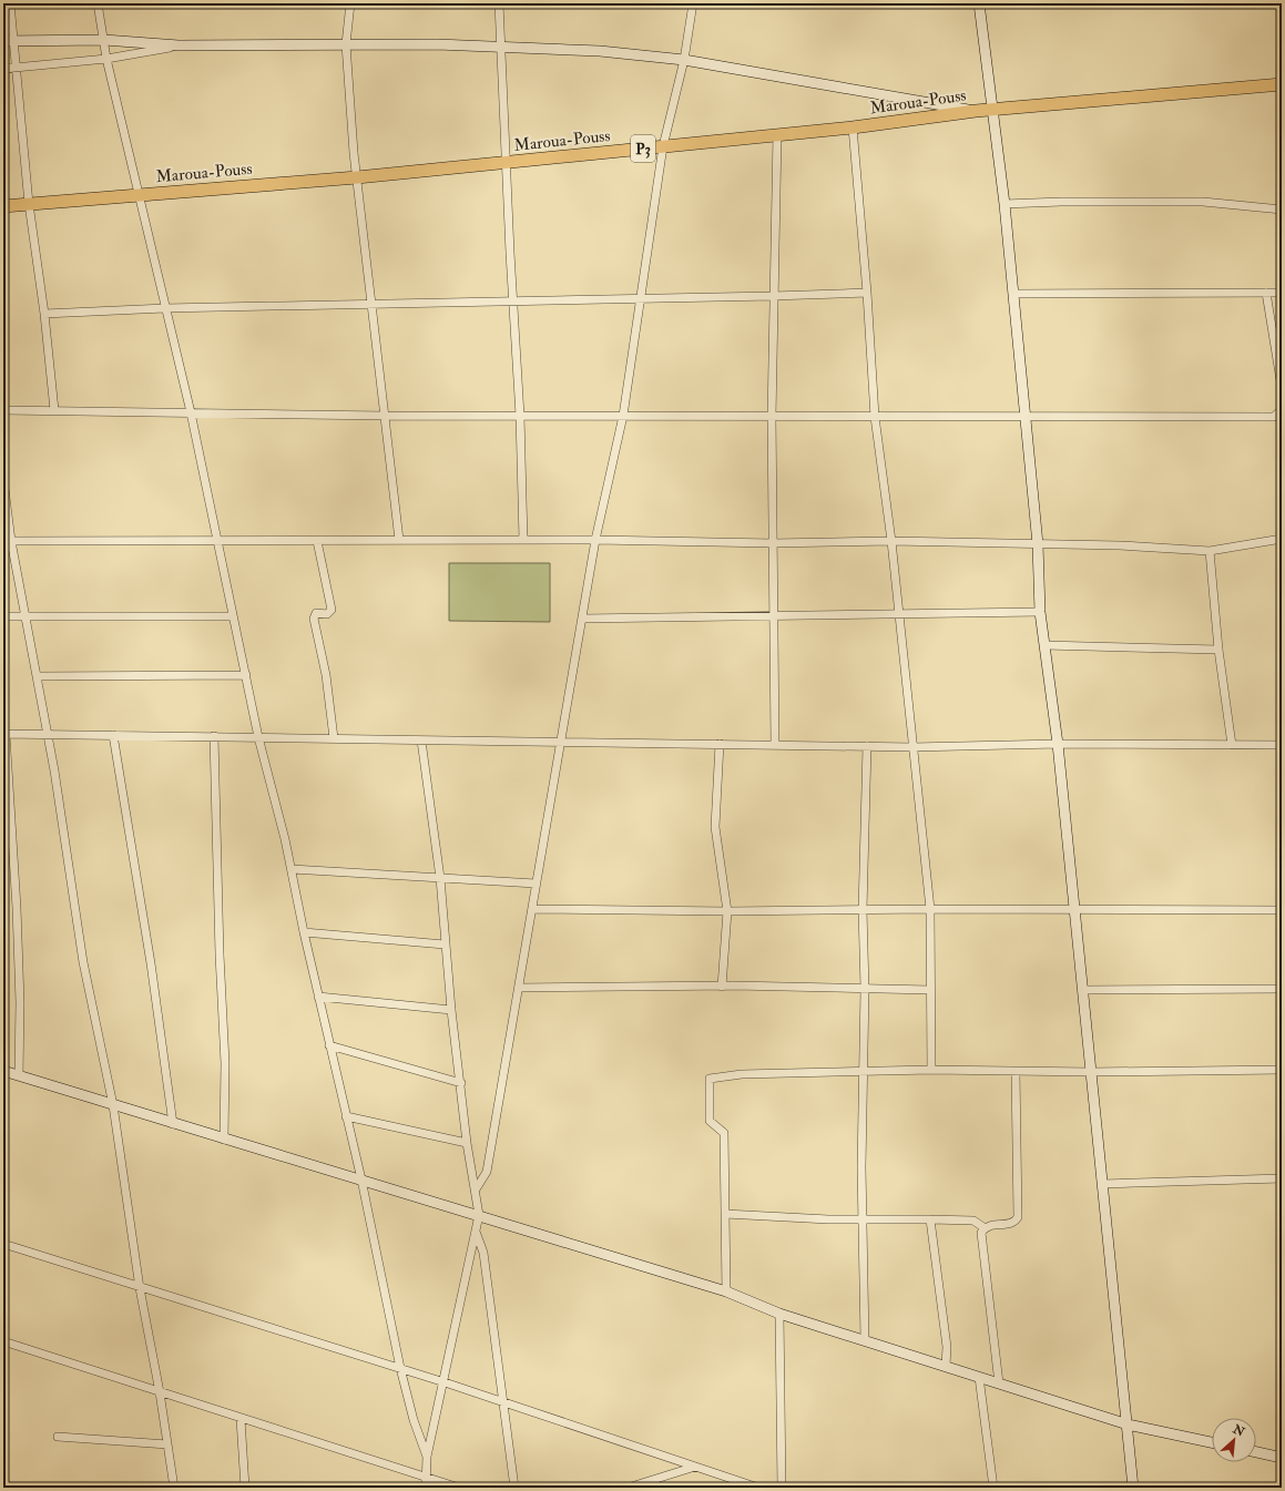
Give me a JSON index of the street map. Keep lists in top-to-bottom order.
{
  "streets": {
    "main road": ["Maroua-Pouss", "P3"]
  },
  "north": "top right"
}
